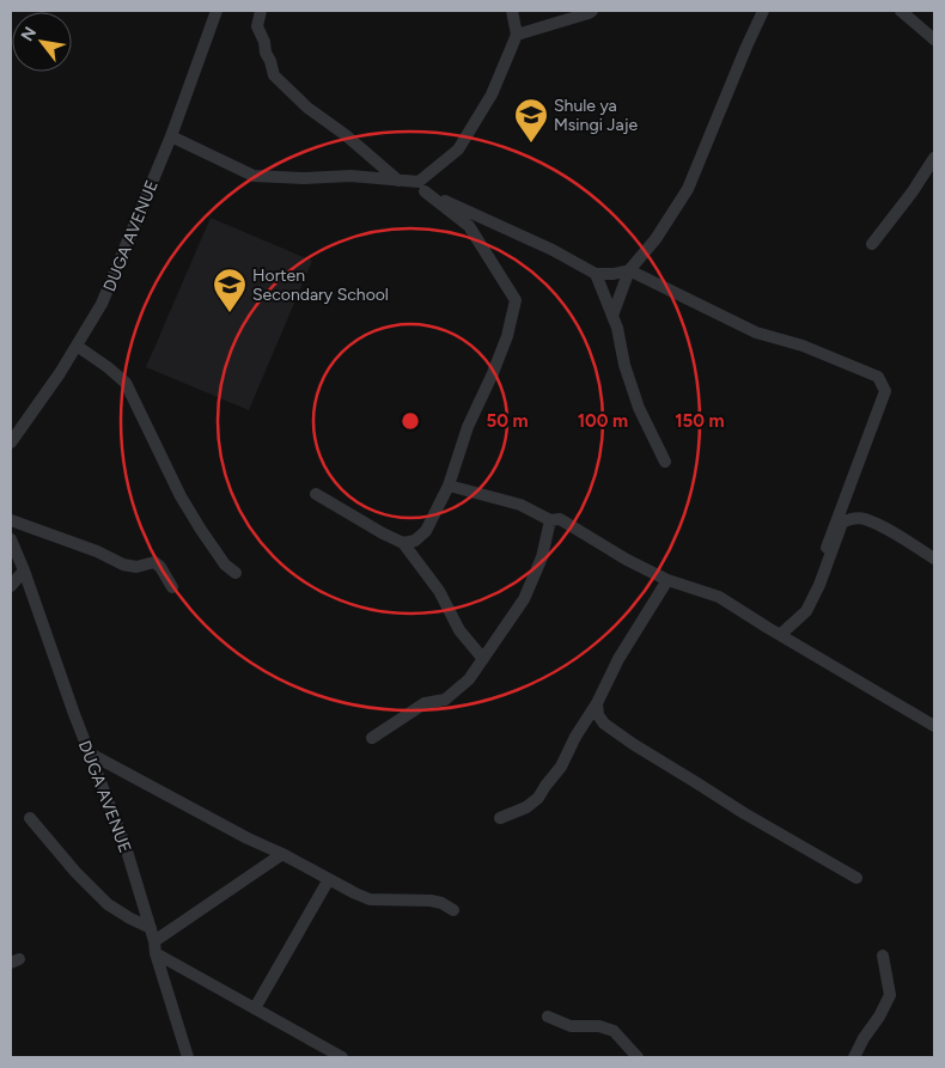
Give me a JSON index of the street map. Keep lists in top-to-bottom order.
{
  "streets": {
    "street": ["DUGA AVENUE"]
  },
  "places": {
    "school or university": ["Shule ya Msingi Jaje", "Horten Secondary School"]
  },
  "north": "top left",
  "rings": ["50 m", "100 m", "150 m"]
}
